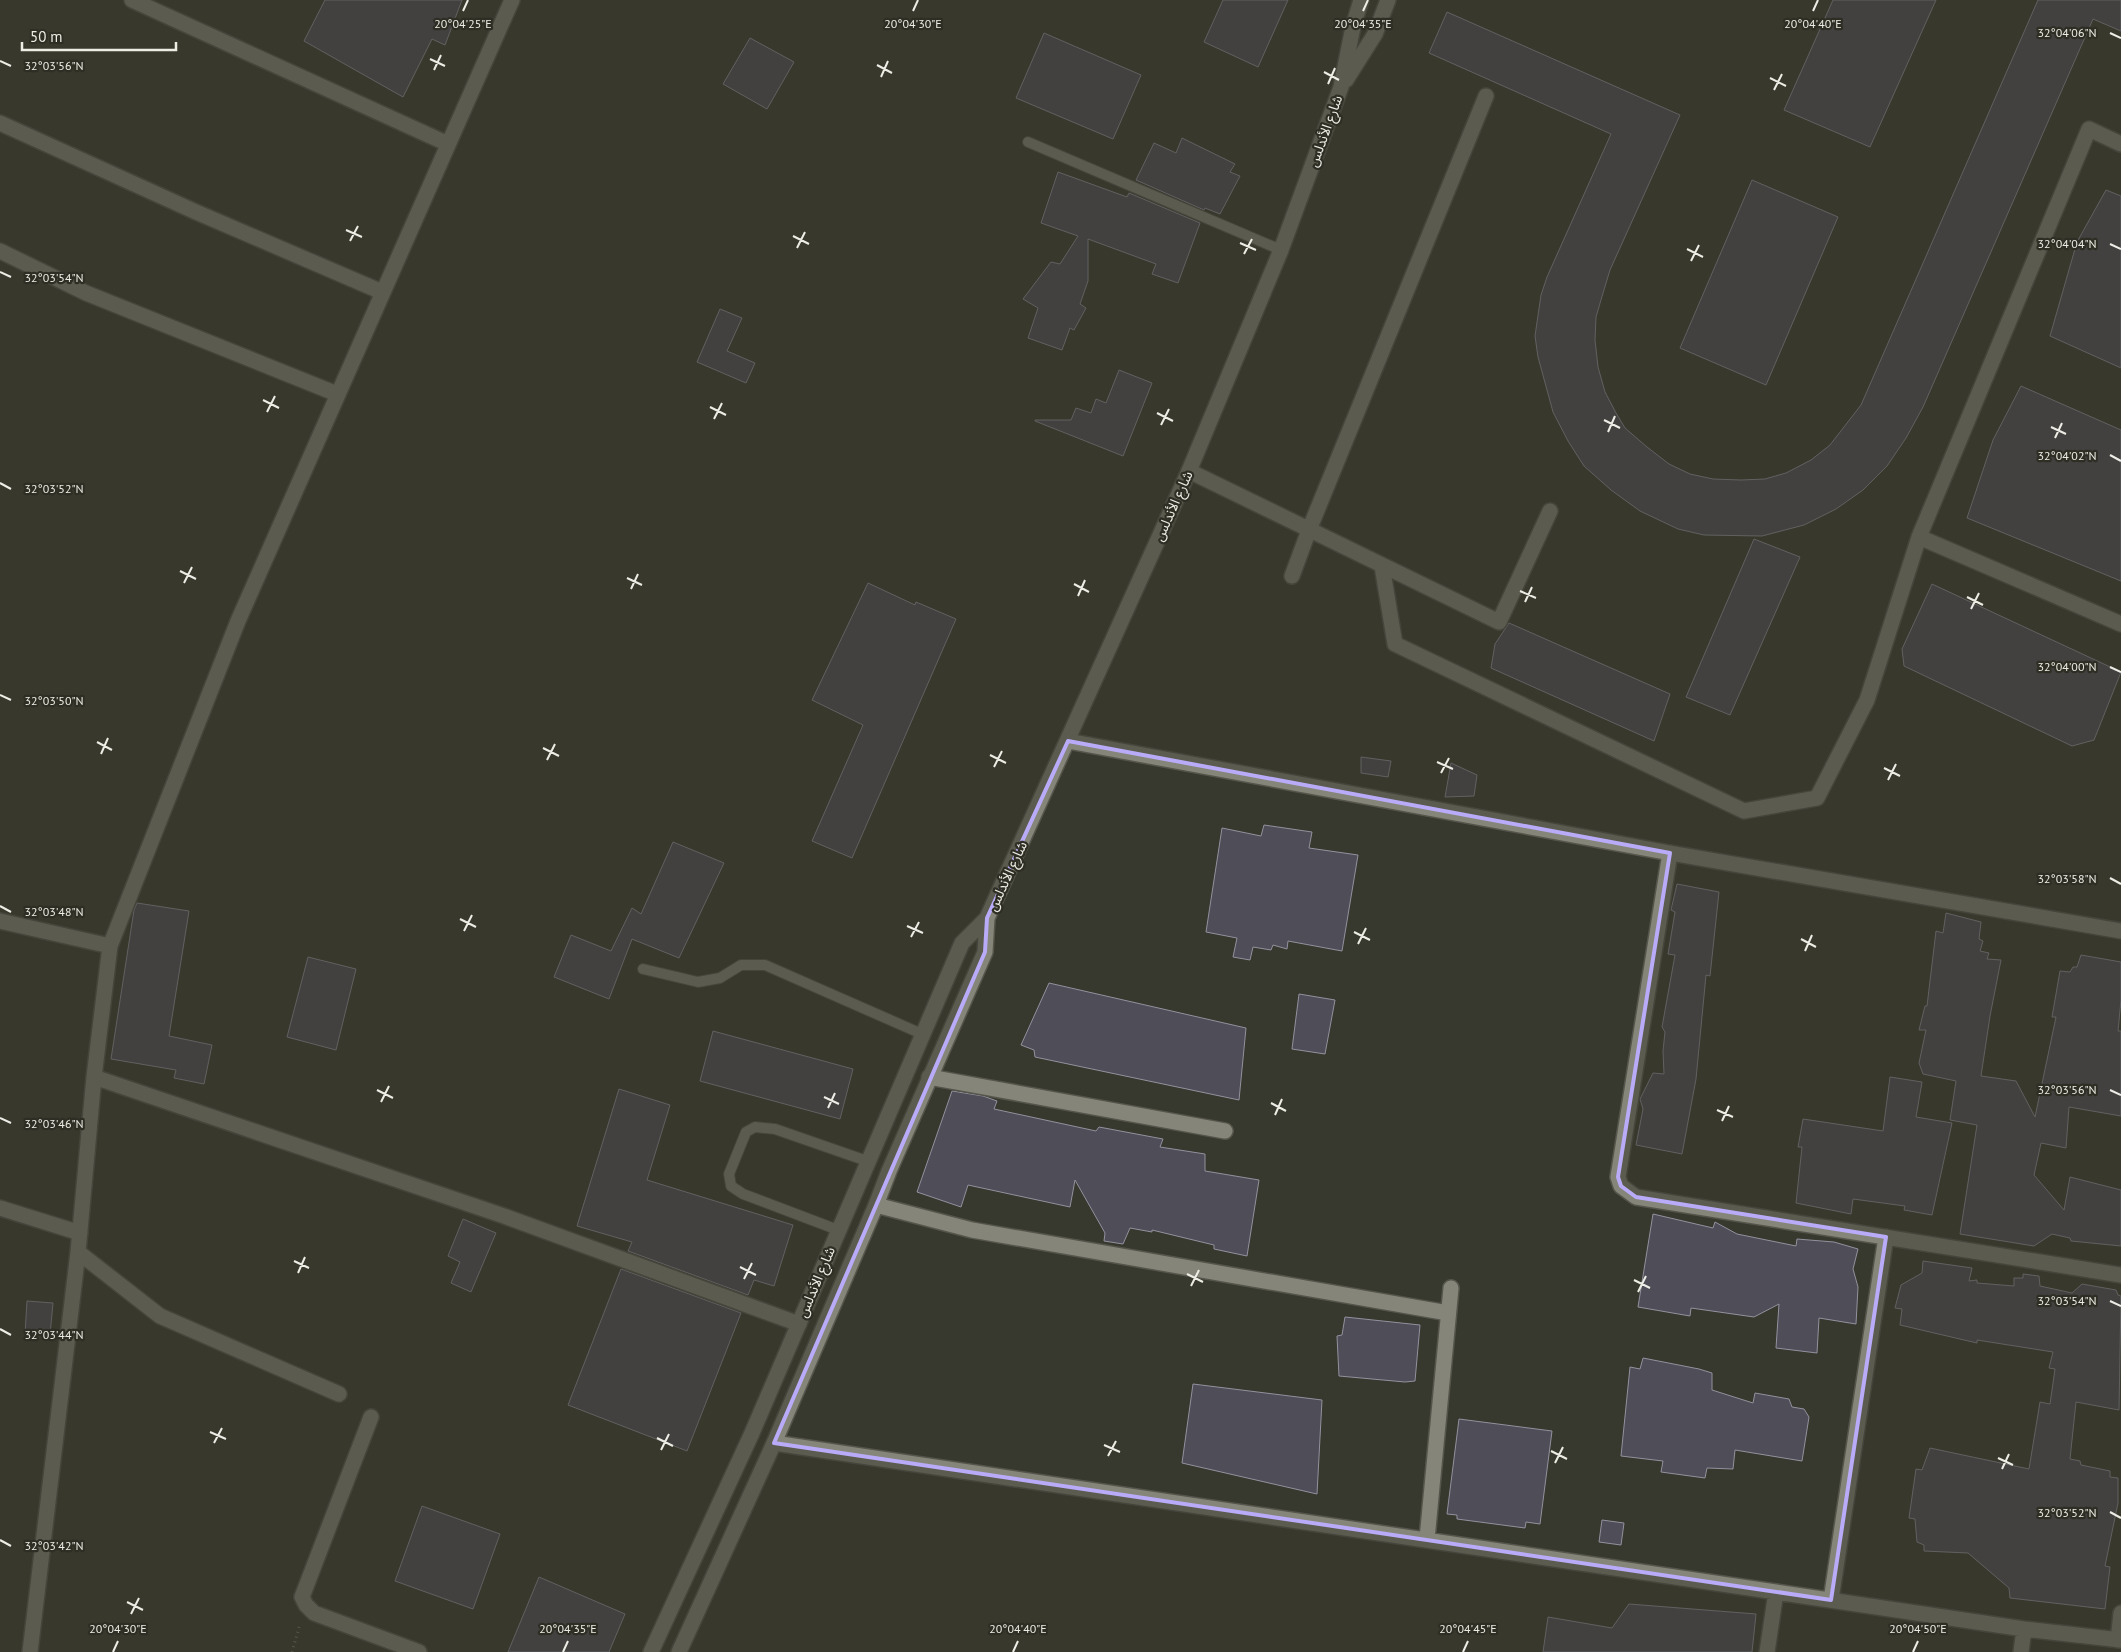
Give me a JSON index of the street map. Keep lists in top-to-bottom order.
{
  "streets": {
    "street": ["شارع الأندلس"]
  },
  "scale_bar": "50 m",
  "coordinates": [
    "20°04'25\"E",
    "20°04'30\"E",
    "20°04'35\"E",
    "20°04'40\"E",
    "32°04'06\"N",
    "32°03'56\"N",
    "32°04'04\"N",
    "32°03'54\"N",
    "32°04'02\"N",
    "32°03'52\"N",
    "32°04'00\"N",
    "32°03'50\"N",
    "32°03'58\"N",
    "32°03'48\"N",
    "32°03'46\"N",
    "32°03'44\"N",
    "32°03'42\"N",
    "20°04'45\"E",
    "20°04'50\"E"
  ]
}
